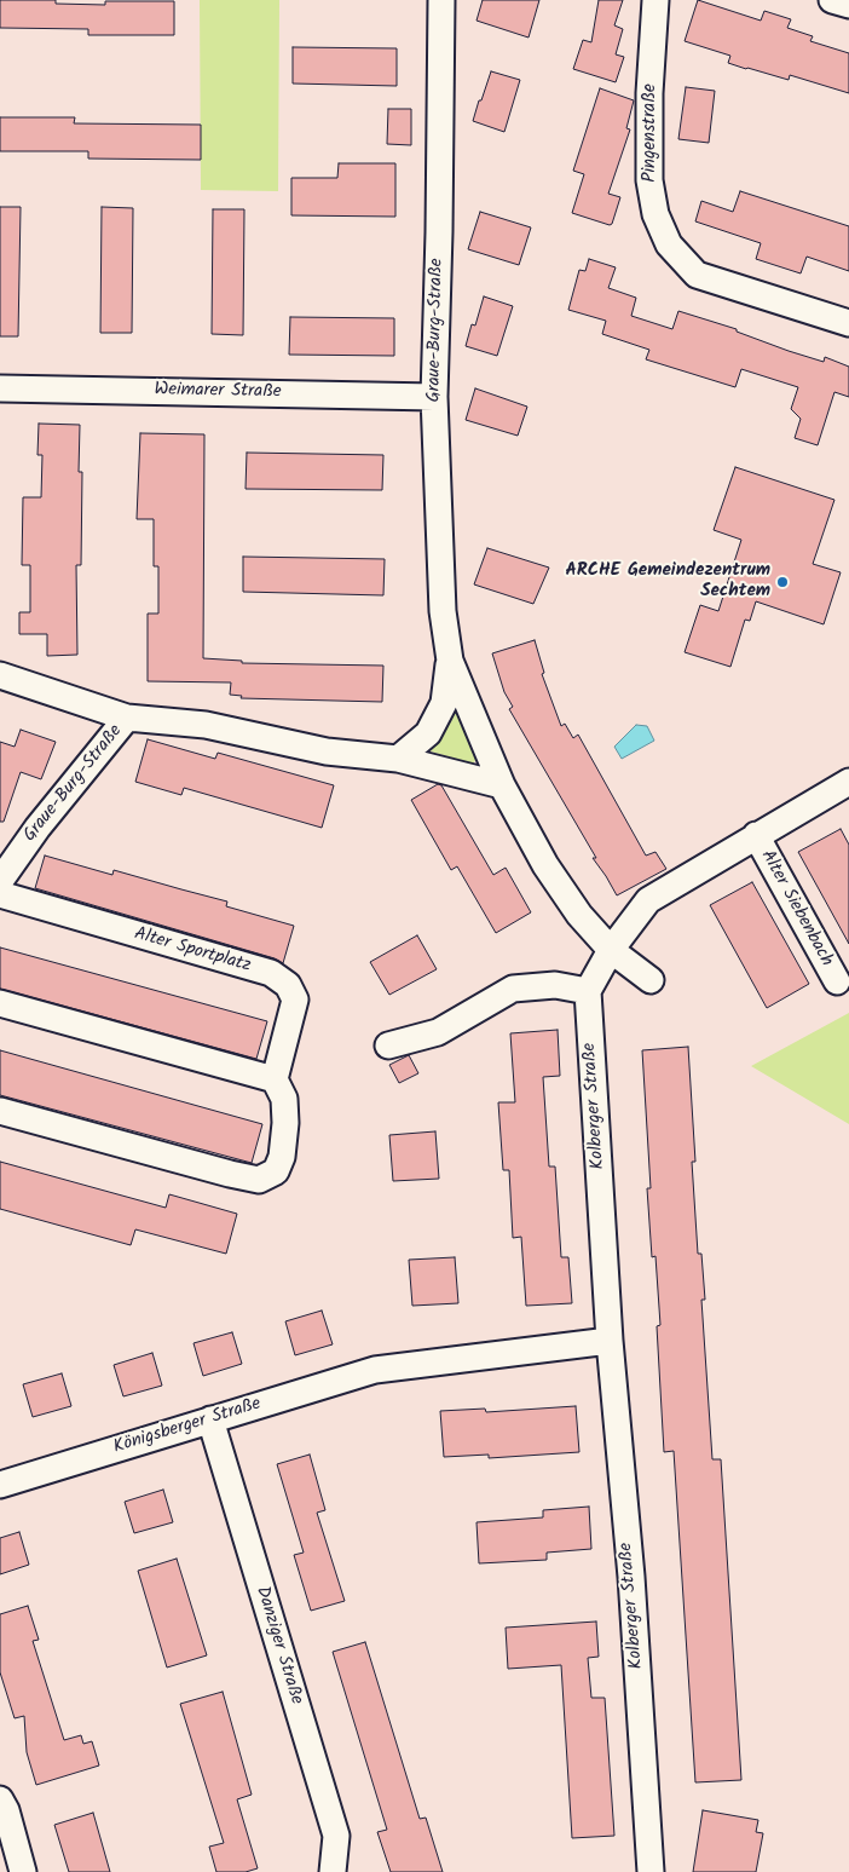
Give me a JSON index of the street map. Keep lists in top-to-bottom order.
{
  "streets": {
    "street": [
      "Pingenstraße",
      "Graue-Burg-Straße",
      "Weimarer Straße",
      "Alter Siebenbach",
      "Alter Sportplatz",
      "Kolberger Straße",
      "Königsberger Straße",
      "Danziger Straße"
    ]
  },
  "crossings": [
    ["Graue-Burg-Straße", "Weimarer Straße"],
    ["Graue-Burg-Straße", "Alter Siebenbach"],
    ["Kolberger Straße", "Königsberger Straße"],
    ["Königsberger Straße", "Danziger Straße"]
  ],
  "places": ["ARCHE Gemeindezentrum Sechtem"]
}
